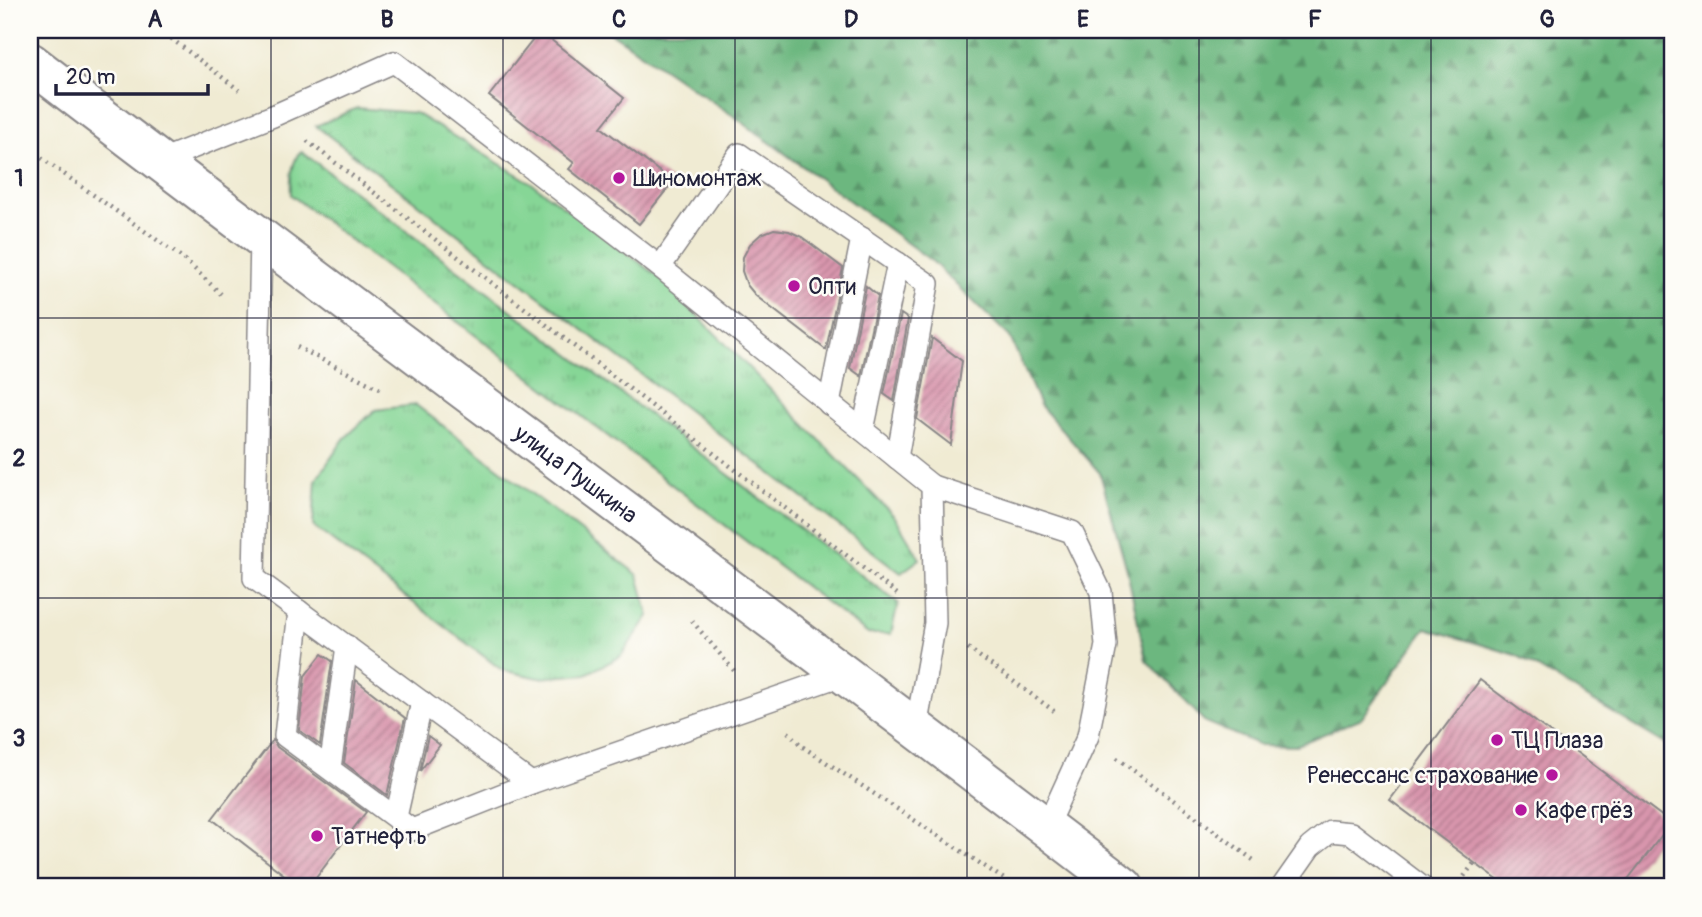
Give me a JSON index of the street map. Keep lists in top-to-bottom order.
{
  "streets": {
    "main road": ["улица Пушкина"]
  },
  "places": [
    "Шиномонтаж",
    "Опти",
    "ТЦ Плаза",
    "Ренессанс страхование",
    "Кафе грёз",
    "Татнефть"
  ],
  "scale_bar": "20 m",
  "grid": {
    "columns": [
      "A",
      "B",
      "C",
      "D",
      "E",
      "F",
      "G"
    ],
    "rows": ["1", "2", "3"]
  }
}
